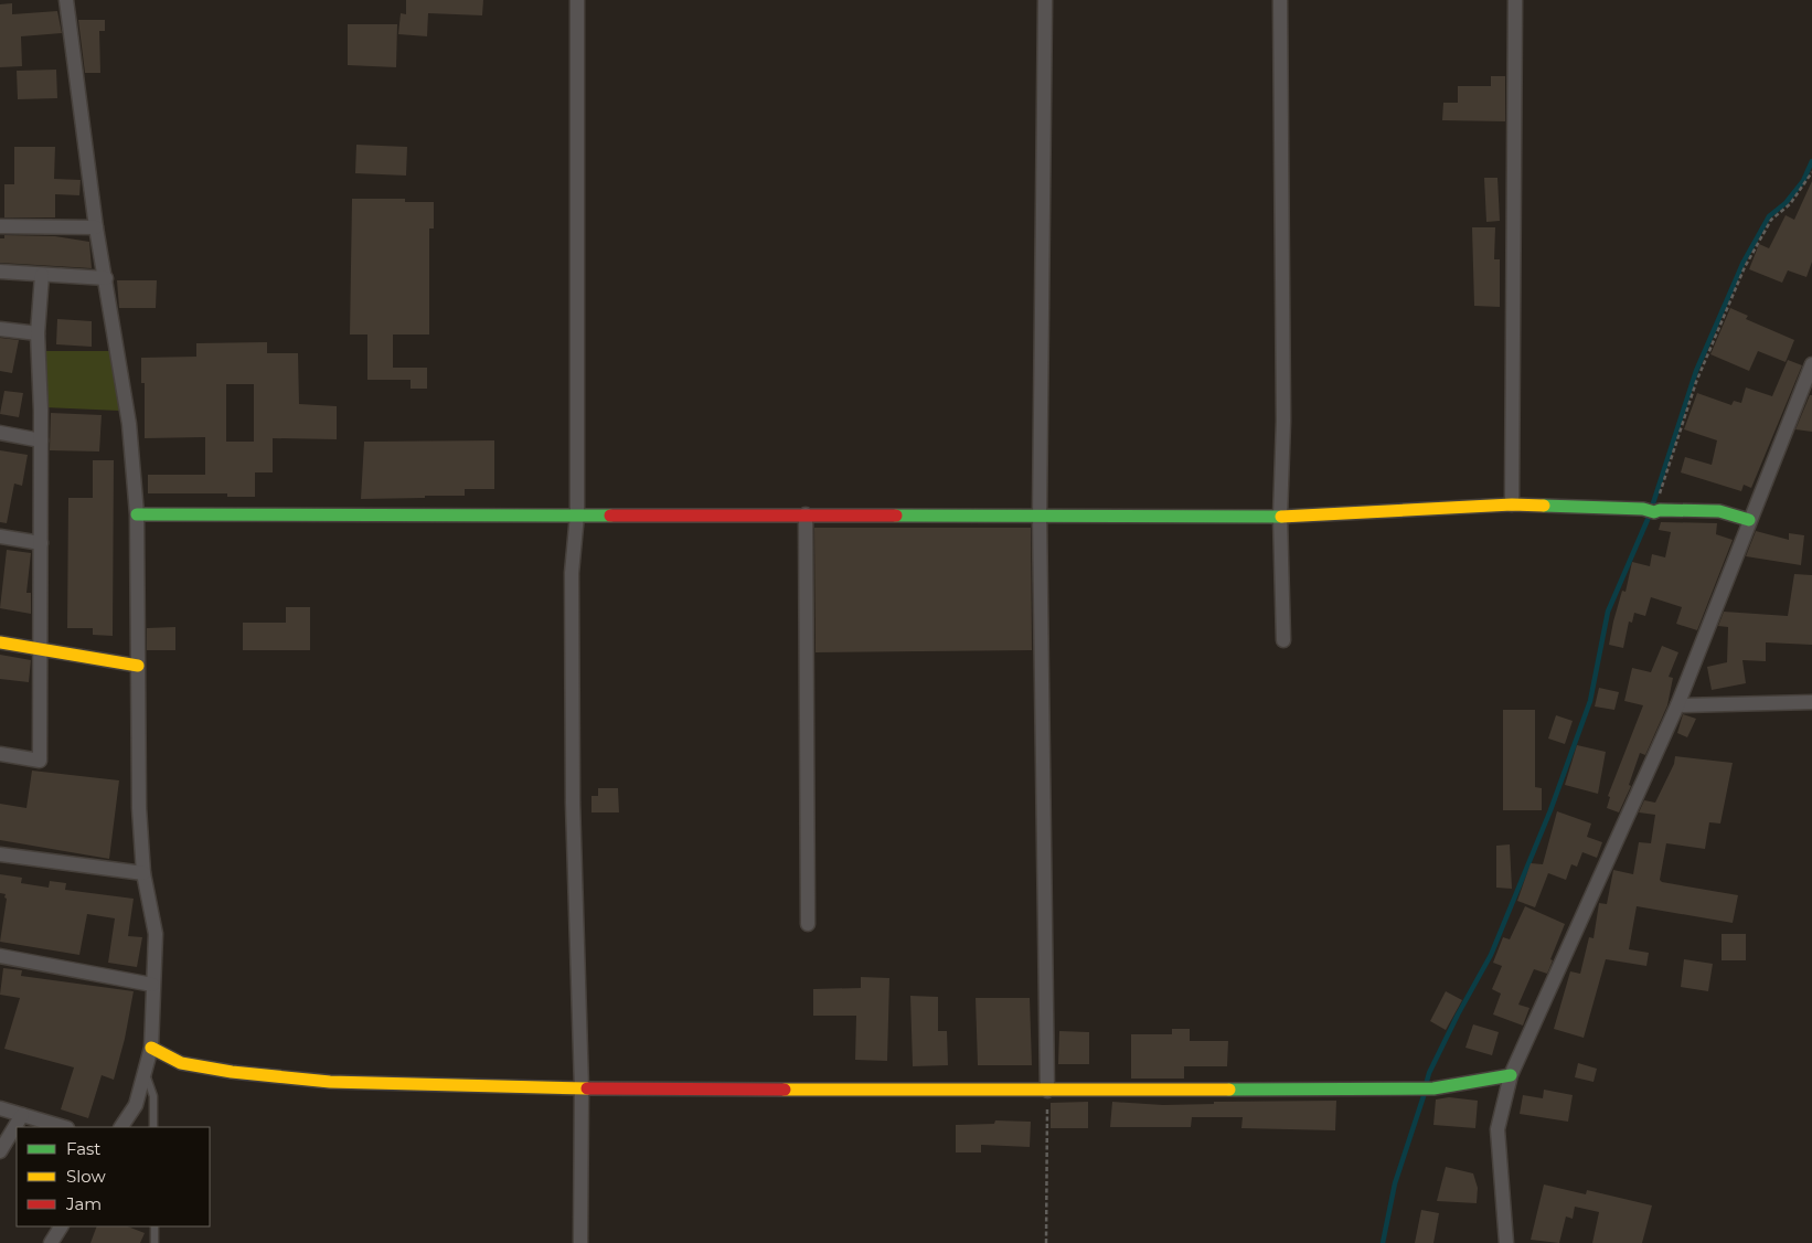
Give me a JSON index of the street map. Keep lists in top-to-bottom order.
{
  "legend": ["Fast", "Slow", "Jam"]
}
